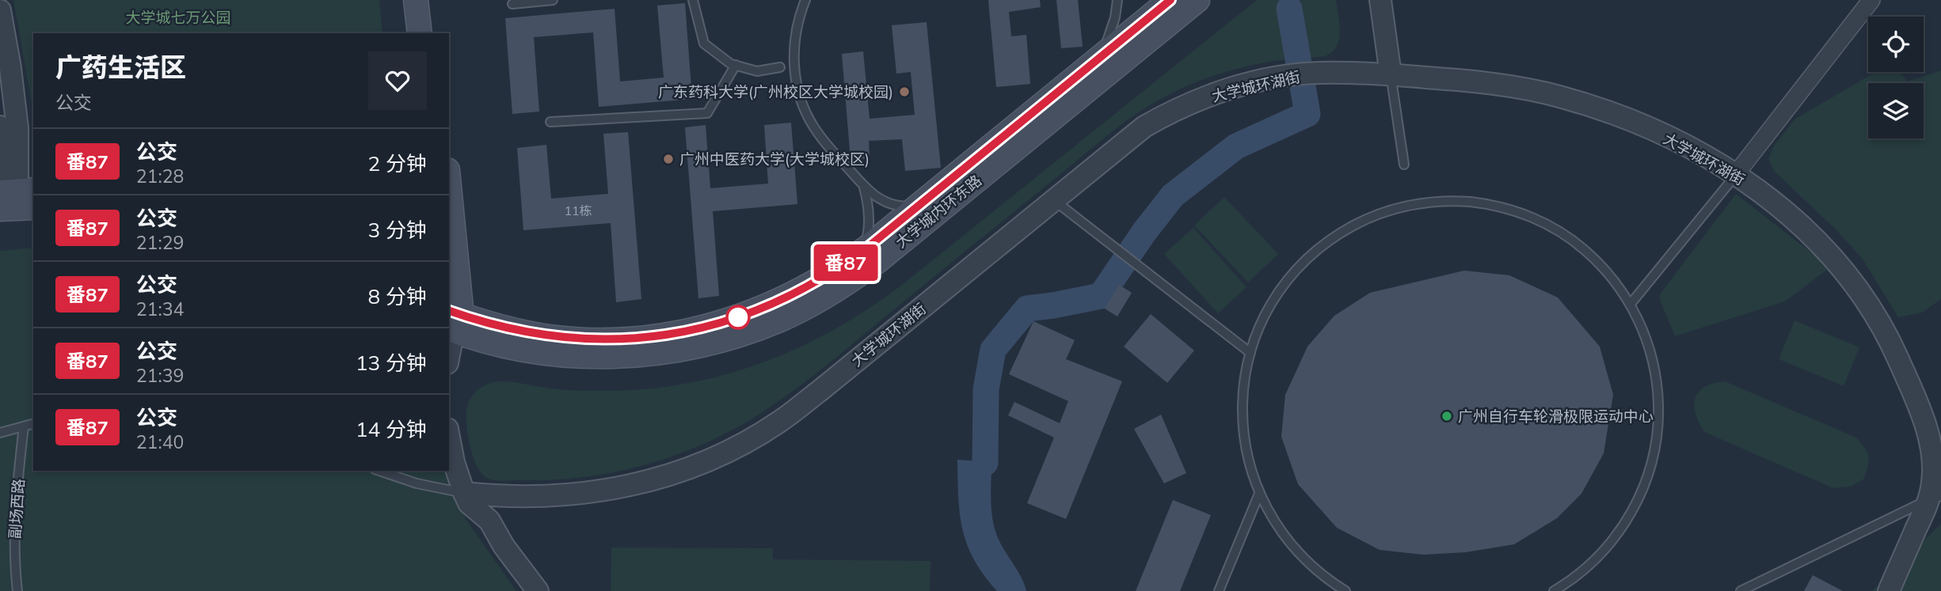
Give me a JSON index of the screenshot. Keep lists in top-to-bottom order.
{
  "streets": {
    "main road": ["大学城内环东路"],
    "street": ["大学城环湖街"],
    "lane": ["副场西路"]
  },
  "parks": ["大学城七万公园"],
  "places": ["广东药科大学(广州校区大学城校园)", "广州中医药大学(大学城校区)", "广州自行车轮滑极限运动中心"],
  "lines": ["bus line 番87"],
  "house_numbers": ["11栋"],
  "page": {
    "on_map": "番87",
    "heading": ["广药生活区", "公交"],
    "list": [
      {
        "mark": "番87",
        "name": "公交",
        "note": "21:28",
        "value": "2 分钟"
      },
      {
        "mark": "番87",
        "name": "公交",
        "note": "21:29",
        "value": "3 分钟"
      },
      {
        "mark": "番87",
        "name": "公交",
        "note": "21:34",
        "value": "8 分钟"
      },
      {
        "mark": "番87",
        "name": "公交",
        "note": "21:39",
        "value": "13 分钟"
      },
      {
        "mark": "番87",
        "name": "公交",
        "note": "21:40",
        "value": "14 分钟"
      }
    ]
  }
}
